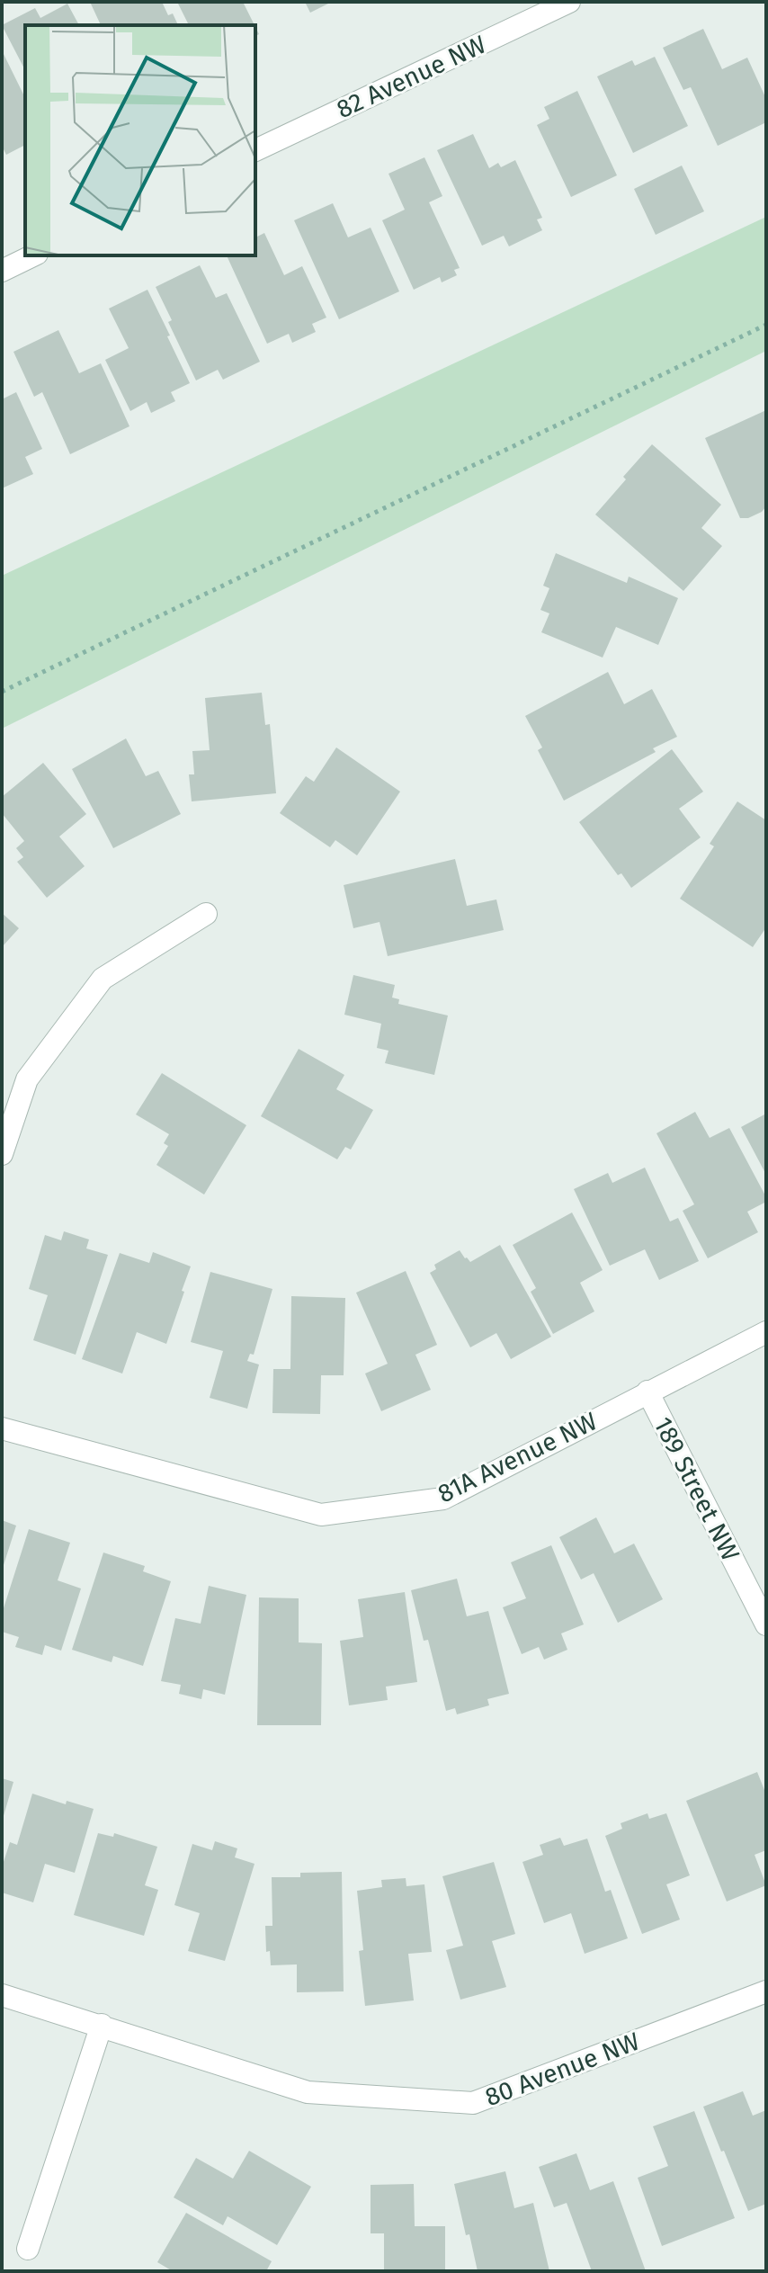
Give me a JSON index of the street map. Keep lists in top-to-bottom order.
{
  "streets": {
    "street": [
      "82 Avenue NW",
      "81A Avenue NW",
      "189 Street NW",
      "80 Avenue NW"
    ]
  },
  "crossings": [
    ["81A Avenue NW", "189 Street NW"]
  ]
}
